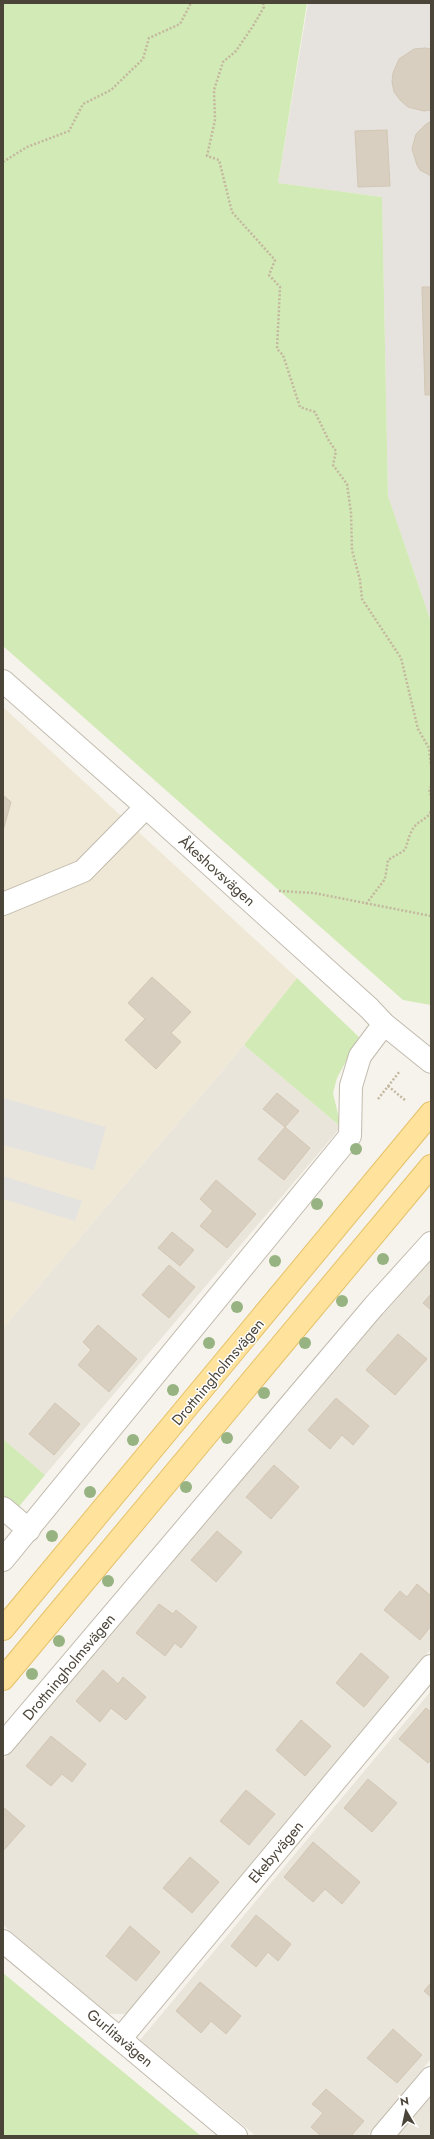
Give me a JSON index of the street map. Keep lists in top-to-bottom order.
{
  "streets": {
    "main road": ["Drottningholmsvägen"],
    "street": ["Åkeshovsvägen", "Ekebyvägen", "Gurlitavägen"]
  },
  "crossings": [
    ["Ekebyvägen", "Gurlitavägen"]
  ],
  "north": "top"
}
